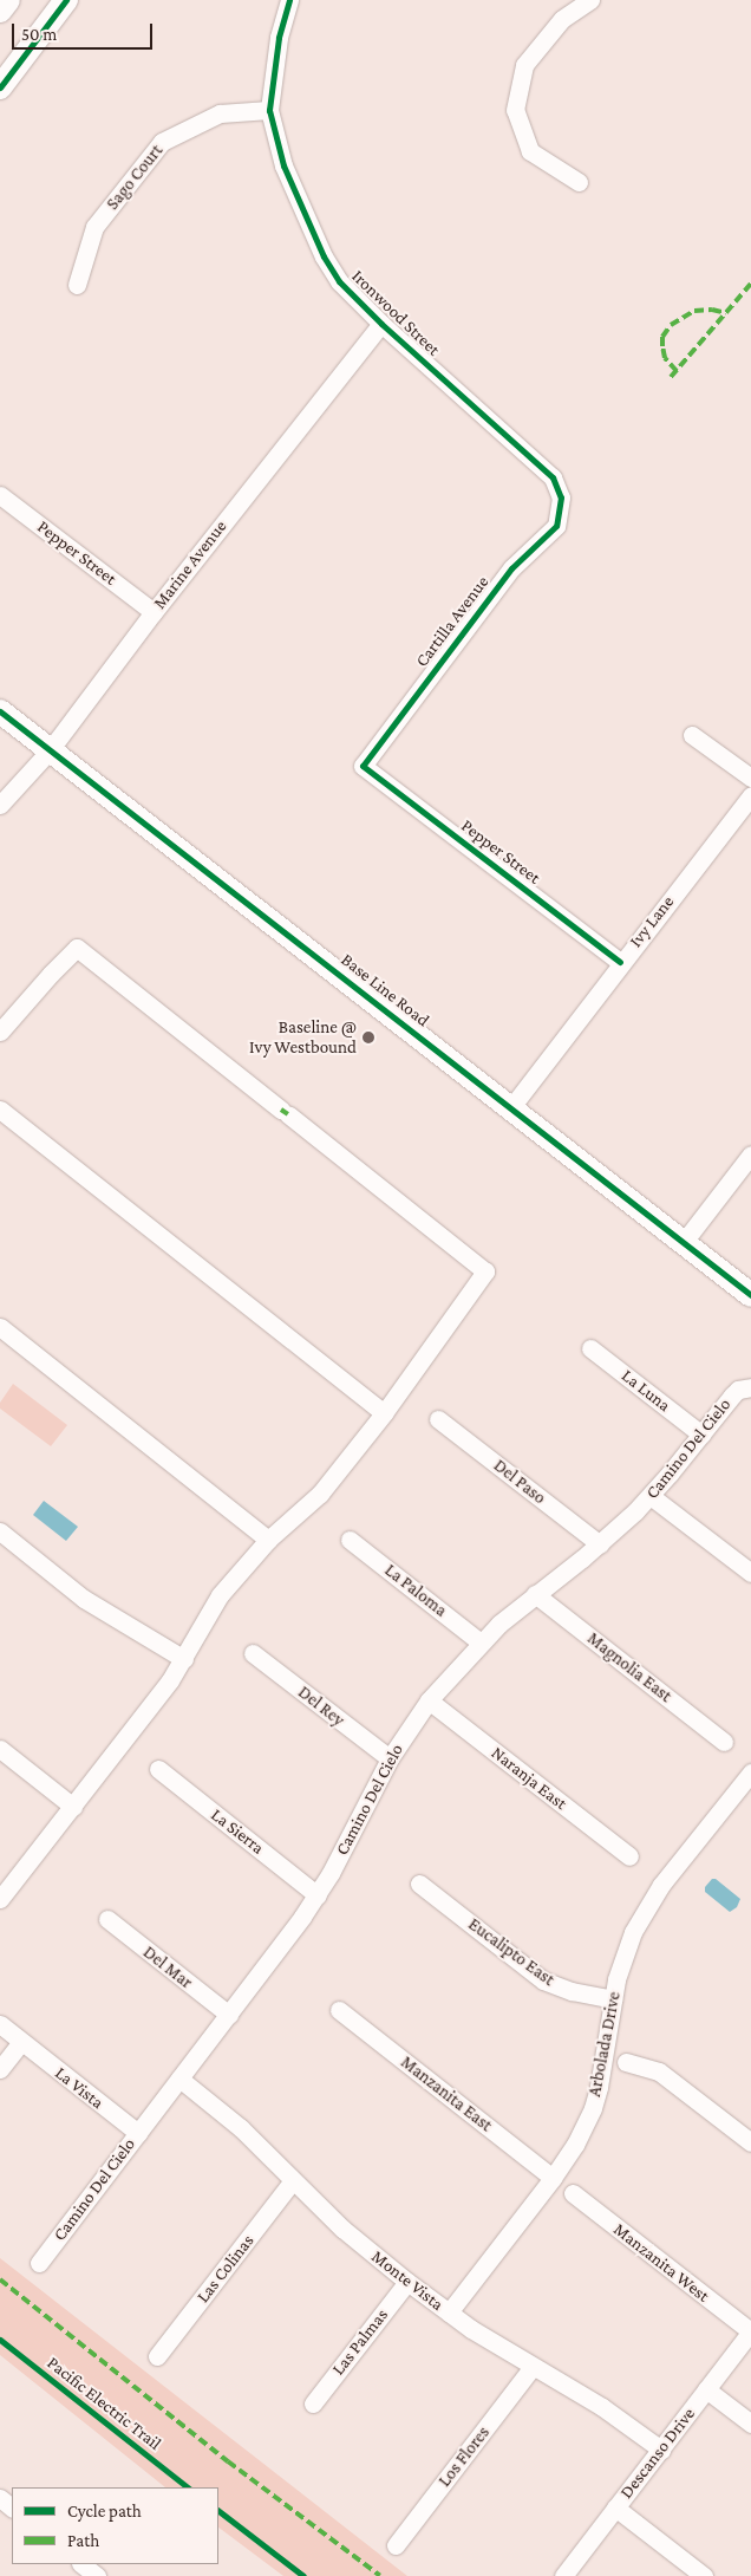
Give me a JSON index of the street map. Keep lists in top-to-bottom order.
{
  "streets": {
    "main road": ["Base Line Road"],
    "street": [
      "Sago Court",
      "Ironwood Street",
      "Pepper Street",
      "Marine Avenue",
      "Cartilla Avenue",
      "Ivy Lane",
      "La Luna",
      "Camino Del Cielo",
      "Del Paso",
      "La Paloma",
      "Magnolia East",
      "Del Rey",
      "Naranja East",
      "La Sierra",
      "Eucalipto East",
      "Del Mar",
      "Arbolada Drive",
      "La Vista",
      "Manzanita East",
      "Manzanita West",
      "Las Colinas",
      "Monte Vista",
      "Las Palmas",
      "Descanso Drive",
      "Los Flores"
    ],
    "cycle path": ["Pacific Electric Trail"]
  },
  "crossings": [
    ["Sago Court", "Ironwood Street"],
    ["Ironwood Street", "Marine Avenue"],
    ["Ironwood Street", "Cartilla Avenue"],
    ["Pepper Street", "Marine Avenue"],
    ["Pepper Street", "Cartilla Avenue"],
    ["Pepper Street", "Ivy Lane"],
    ["Marine Avenue", "Base Line Road"],
    ["Ivy Lane", "Base Line Road"],
    ["La Luna", "Camino Del Cielo"],
    ["Camino Del Cielo", "Del Paso"],
    ["Camino Del Cielo", "La Paloma"],
    ["Camino Del Cielo", "Magnolia East"],
    ["Camino Del Cielo", "Del Rey"],
    ["Camino Del Cielo", "Naranja East"],
    ["Camino Del Cielo", "La Sierra"],
    ["Camino Del Cielo", "Del Mar"],
    ["Camino Del Cielo", "La Vista"],
    ["Camino Del Cielo", "Monte Vista"],
    ["Eucalipto East", "Arbolada Drive"],
    ["Arbolada Drive", "Manzanita East"],
    ["Arbolada Drive", "Monte Vista"],
    ["Manzanita West", "Descanso Drive"],
    ["Las Colinas", "Monte Vista"],
    ["Monte Vista", "Las Palmas"],
    ["Monte Vista", "Descanso Drive"],
    ["Monte Vista", "Los Flores"]
  ],
  "places": ["Baseline @ Ivy Westbound"],
  "legend": ["Cycle path", "Path"],
  "scale_bar": "50 m"
}
